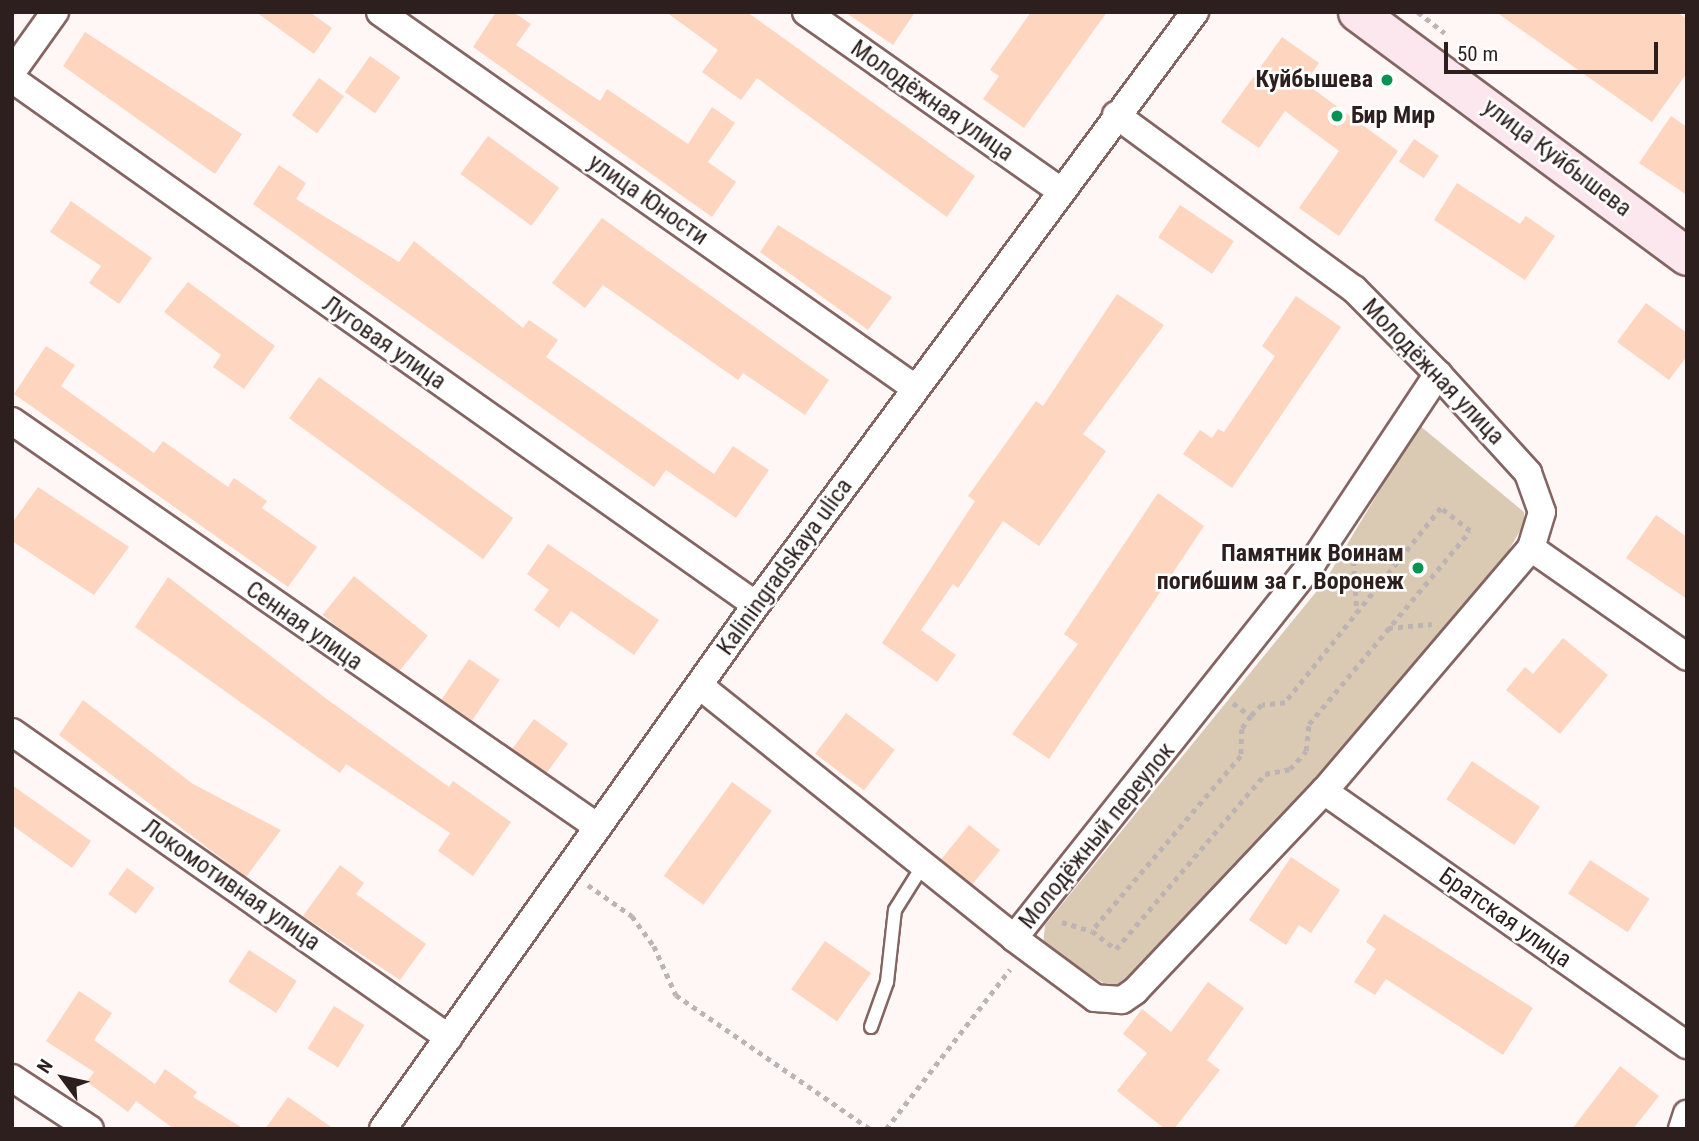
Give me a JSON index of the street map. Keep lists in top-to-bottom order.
{
  "streets": {
    "main road": ["улица Куйбышева"],
    "street": [
      "Молодёжная улица",
      "улица Юности",
      "Луговая улица",
      "Kaliningradskaya ulica",
      "Сенная улица",
      "Молодёжный переулок",
      "Локомотивная улица",
      "Братская улица"
    ]
  },
  "crossings": [
    ["Молодёжная улица", "Kaliningradskaya ulica"],
    ["Молодёжная улица", "Молодёжный переулок"],
    ["улица Юности", "Kaliningradskaya ulica"],
    ["Луговая улица", "Kaliningradskaya ulica"],
    ["Kaliningradskaya ulica", "Сенная улица"],
    ["Kaliningradskaya ulica", "Локомотивная улица"],
    ["Молодёжный переулок", "Братская улица"]
  ],
  "places": ["Куйбышева", "Бир Мир", "Памятник Воинам погибшим за г. Воронеж"],
  "scale_bar": "50 m",
  "north": "top left"
}
